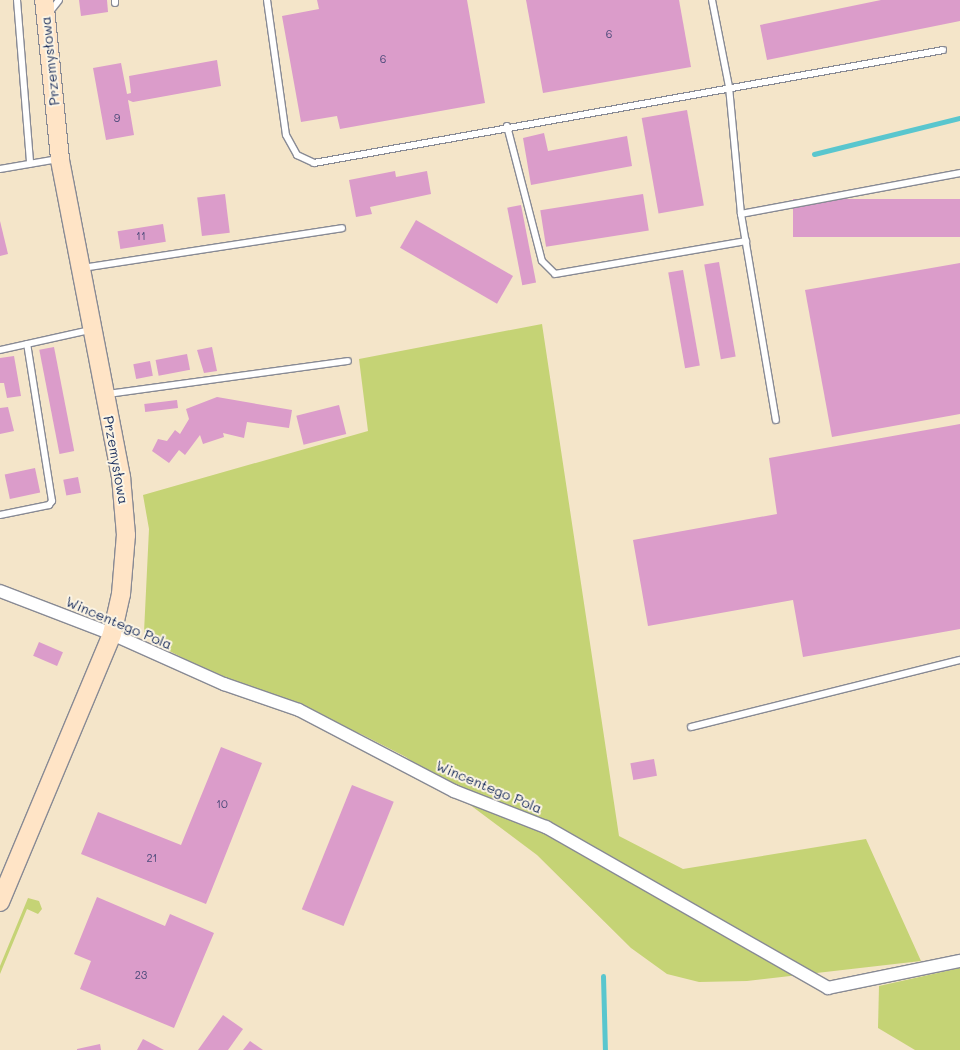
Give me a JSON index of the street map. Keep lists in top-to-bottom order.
{
  "streets": {
    "street": ["Przemysłowa", "Wincentego Pola"]
  },
  "crossings": [
    ["Przemysłowa", "Wincentego Pola"]
  ],
  "house_numbers": [
    "6",
    "6",
    "9",
    "11",
    "10",
    "21",
    "23"
  ]
}
